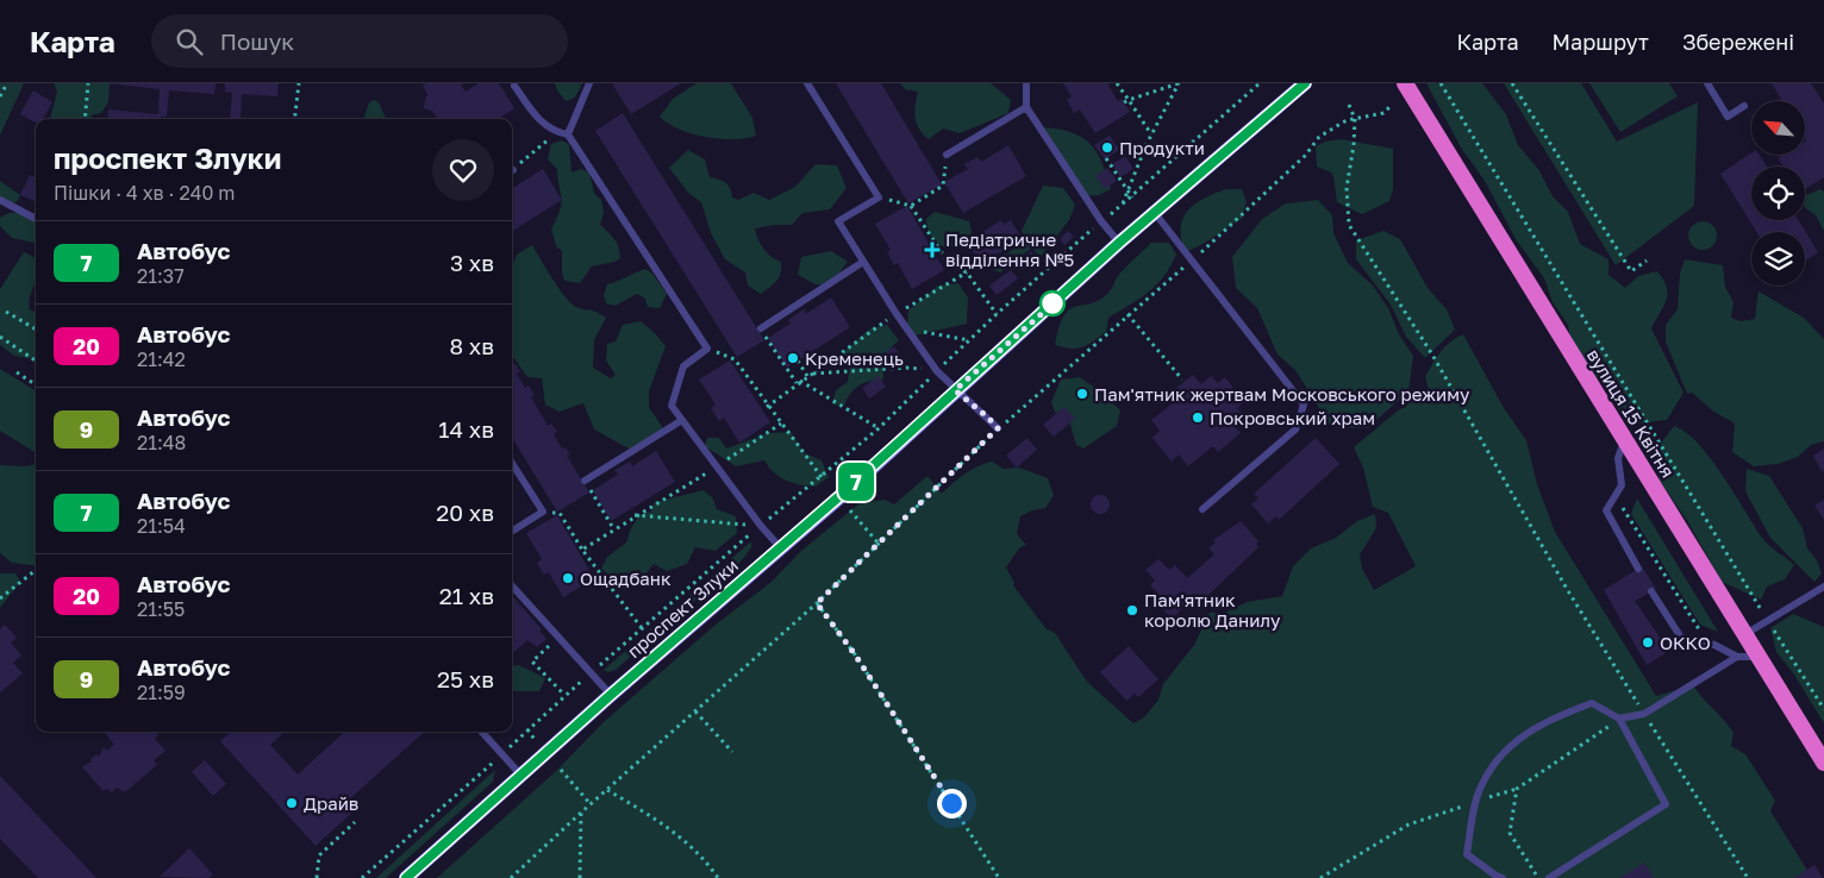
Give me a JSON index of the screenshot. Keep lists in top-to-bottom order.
{
  "streets": {
    "highway": ["вулиця 15 Квітня"],
    "main road": ["проспект Злуки"]
  },
  "places": {
    "other": [
      "Продукти",
      "Кременець",
      "Пам'ятник жертвам Московського режиму",
      "Покровський храм",
      "Ощадбанк",
      "Пам'ятник королю Данилу",
      "ОККО",
      "Драйв"
    ],
    "health": ["Педіатричне відділення №5"]
  },
  "lines": ["bus line 7"],
  "north": "top left",
  "page": {
    "header": "Карта",
    "search": "Пошук",
    "nav": ["Карта", "Маршрут", "Збережені"],
    "on_map": "7",
    "heading": ["проспект Злуки", "Пішки · 4 хв · 240 m"],
    "list": [
      {
        "mark": "7",
        "name": "Автобус",
        "note": "21:37",
        "value": "3 хв"
      },
      {
        "mark": "20",
        "name": "Автобус",
        "note": "21:42",
        "value": "8 хв"
      },
      {
        "mark": "9",
        "name": "Автобус",
        "note": "21:48",
        "value": "14 хв"
      },
      {
        "mark": "7",
        "name": "Автобус",
        "note": "21:54",
        "value": "20 хв"
      },
      {
        "mark": "20",
        "name": "Автобус",
        "note": "21:55",
        "value": "21 хв"
      },
      {
        "mark": "9",
        "name": "Автобус",
        "note": "21:59",
        "value": "25 хв"
      }
    ]
  }
}
